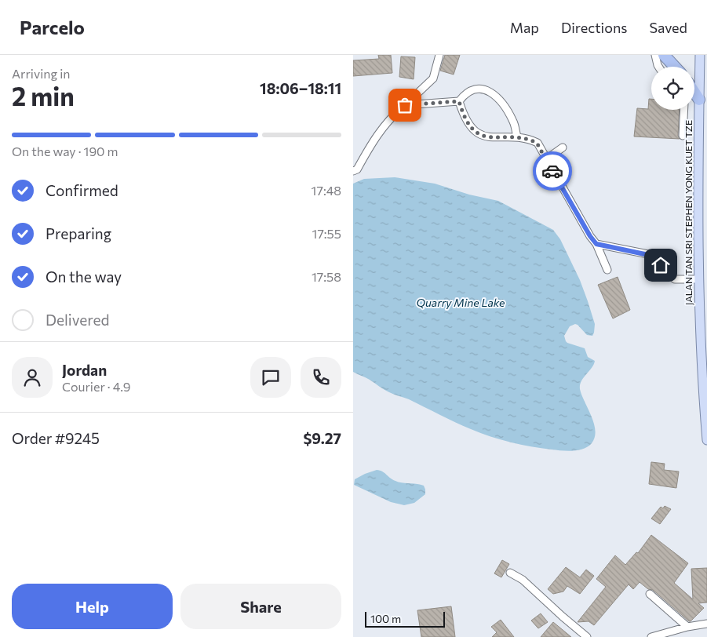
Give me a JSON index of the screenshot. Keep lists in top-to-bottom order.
{
  "streets": {
    "main road": ["JALAN TAN SRI STEPHEN YONG KUET TZE"]
  },
  "water": ["Quarry Mine Lake"],
  "scale_bar": "100 m",
  "page": {
    "header": "Parcelo",
    "nav": ["Map", "Directions", "Saved"],
    "heading": ["2 min", "Arriving in", "18:06–18:11"],
    "panel": [
      "Jordan",
      "Courier · 4.9",
      "Order #9245",
      "$9.27"
    ],
    "bar": "On the way · 190 m",
    "list": [
      ["Confirmed", "17:48"],
      ["Preparing", "17:55"],
      ["On the way", "17:58"],
      "Delivered"
    ],
    "buttons": ["Help", "Share"],
    "scale": "100 m"
  }
}
